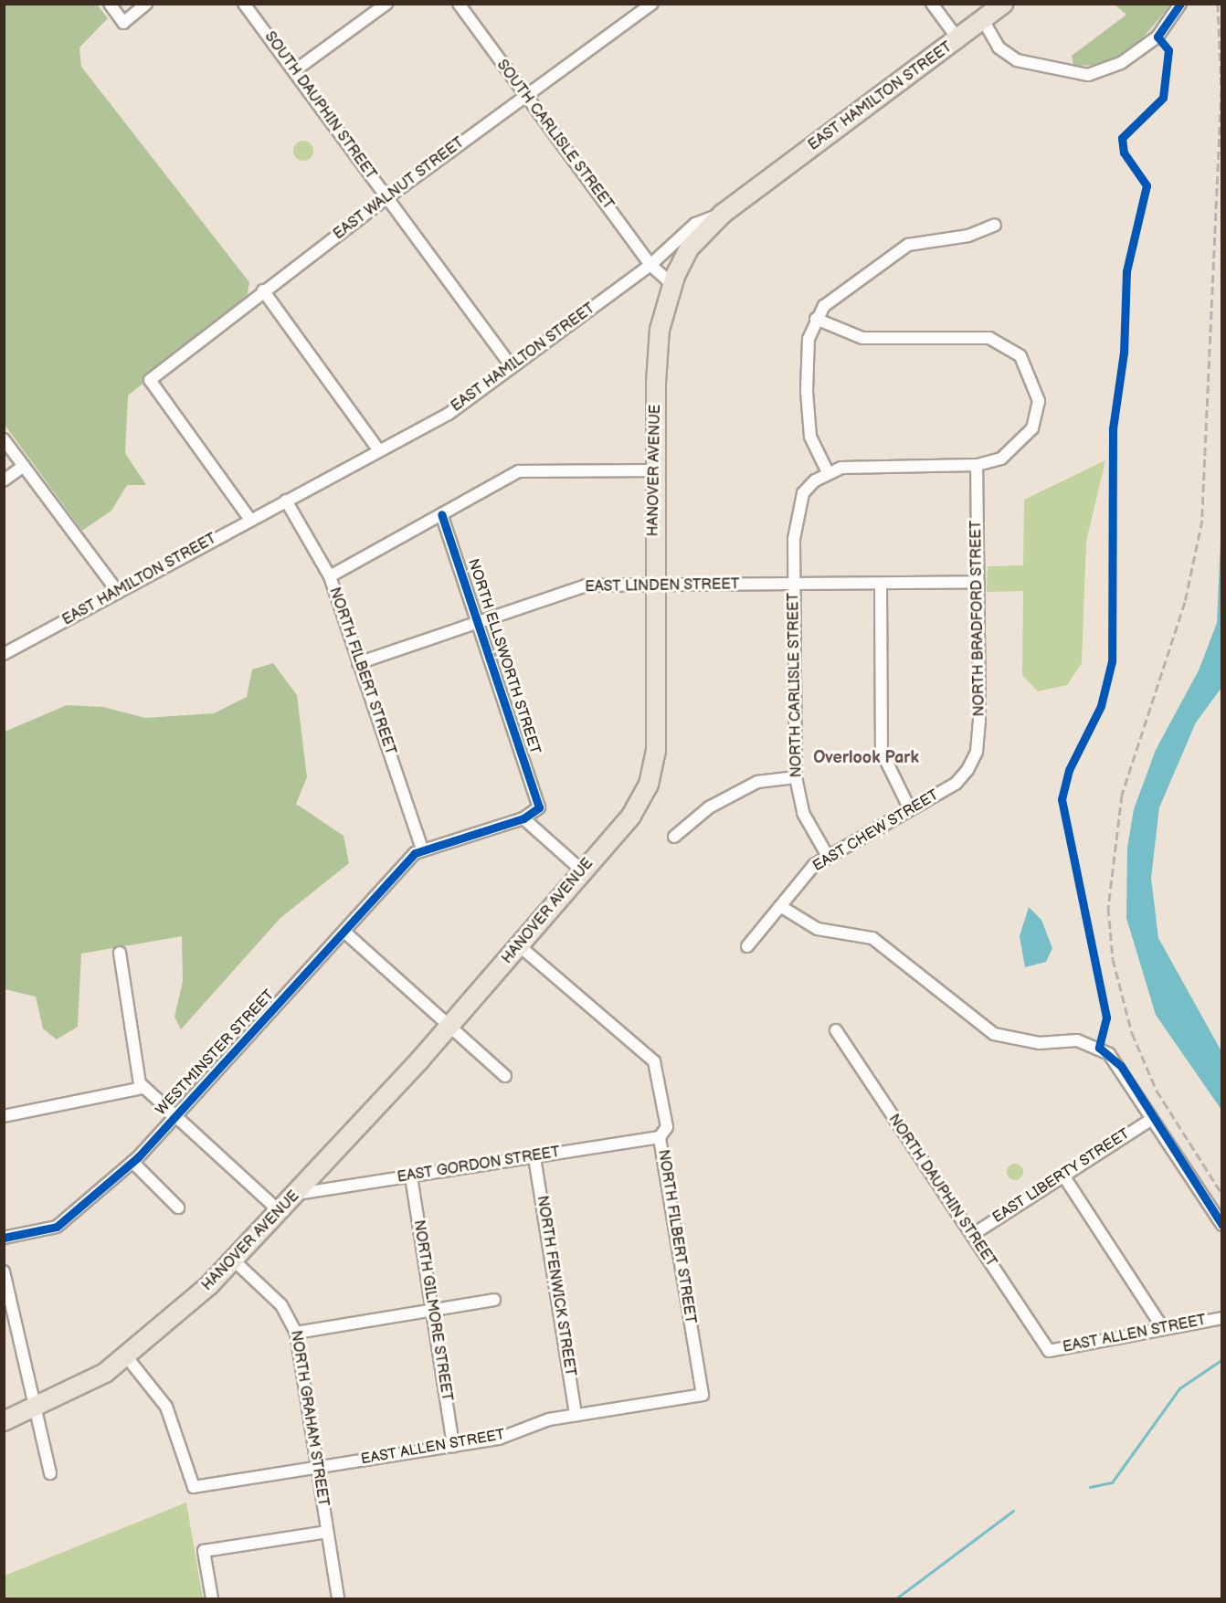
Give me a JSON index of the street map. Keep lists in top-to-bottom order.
{
  "streets": {
    "main road": ["EAST HAMILTON STREET", "HANOVER AVENUE"],
    "street": [
      "SOUTH DAUPHIN STREET",
      "SOUTH CARLISLE STREET",
      "EAST WALNUT STREET",
      "EAST LINDEN STREET",
      "NORTH BRADFORD STREET",
      "NORTH ELLSWORTH STREET",
      "NORTH FILBERT STREET",
      "NORTH CARLISLE STREET",
      "EAST CHEW STREET",
      "WESTMINSTER STREET",
      "EAST GORDON STREET",
      "EAST LIBERTY STREET",
      "NORTH DAUPHIN STREET",
      "NORTH FENWICK STREET",
      "NORTH GILMORE STREET",
      "EAST ALLEN STREET",
      "NORTH GRAHAM STREET"
    ]
  },
  "crossings": [
    ["EAST HAMILTON STREET", "SOUTH DAUPHIN STREET"],
    ["EAST HAMILTON STREET", "SOUTH CARLISLE STREET"],
    ["EAST HAMILTON STREET", "EAST WALNUT STREET"],
    ["EAST HAMILTON STREET", "HANOVER AVENUE"],
    ["EAST HAMILTON STREET", "NORTH FILBERT STREET"],
    ["SOUTH DAUPHIN STREET", "EAST WALNUT STREET"],
    ["SOUTH CARLISLE STREET", "EAST WALNUT STREET"],
    ["HANOVER AVENUE", "EAST LINDEN STREET"],
    ["HANOVER AVENUE", "NORTH FILBERT STREET"],
    ["HANOVER AVENUE", "EAST GORDON STREET"],
    ["HANOVER AVENUE", "EAST ALLEN STREET"],
    ["HANOVER AVENUE", "NORTH GRAHAM STREET"],
    ["EAST LINDEN STREET", "NORTH BRADFORD STREET"],
    ["EAST LINDEN STREET", "NORTH ELLSWORTH STREET"],
    ["EAST LINDEN STREET", "NORTH FILBERT STREET"],
    ["EAST LINDEN STREET", "NORTH CARLISLE STREET"],
    ["NORTH BRADFORD STREET", "EAST CHEW STREET"],
    ["NORTH FILBERT STREET", "WESTMINSTER STREET"],
    ["NORTH FILBERT STREET", "EAST GORDON STREET"],
    ["NORTH FILBERT STREET", "EAST ALLEN STREET"],
    ["NORTH CARLISLE STREET", "EAST CHEW STREET"],
    ["EAST GORDON STREET", "NORTH FENWICK STREET"],
    ["EAST GORDON STREET", "NORTH GILMORE STREET"],
    ["EAST LIBERTY STREET", "NORTH DAUPHIN STREET"],
    ["NORTH DAUPHIN STREET", "EAST ALLEN STREET"],
    ["NORTH FENWICK STREET", "EAST ALLEN STREET"],
    ["NORTH GILMORE STREET", "EAST ALLEN STREET"],
    ["EAST ALLEN STREET", "NORTH GRAHAM STREET"]
  ],
  "districts": ["Overlook Park"]
}
